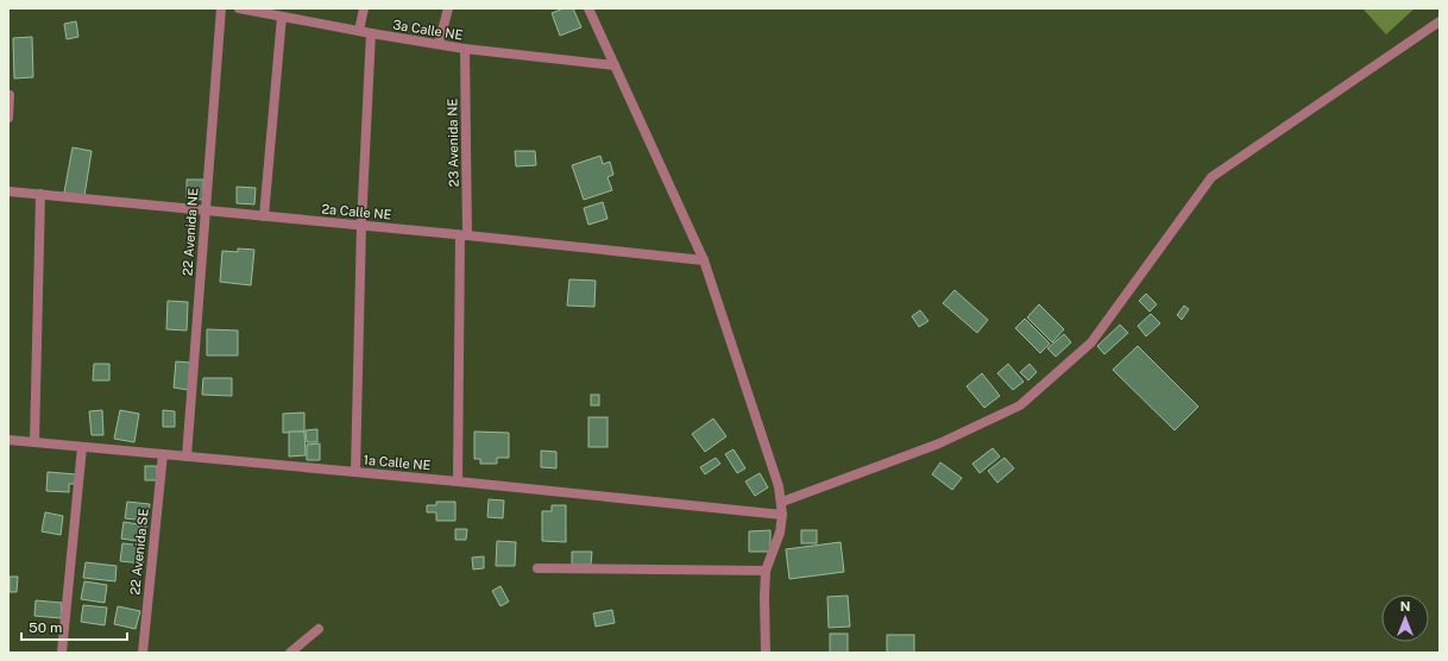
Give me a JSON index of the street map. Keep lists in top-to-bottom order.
{
  "streets": {
    "street": [
      "3a Calle NE",
      "23 Avenida NE",
      "2a Calle NE",
      "22 Avenida NE",
      "1a Calle NE",
      "22 Avenida SE"
    ]
  },
  "crossings": [
    ["3a Calle NE", "23 Avenida NE"],
    ["23 Avenida NE", "2a Calle NE"],
    ["23 Avenida NE", "1a Calle NE"],
    ["2a Calle NE", "22 Avenida NE"],
    ["22 Avenida NE", "1a Calle NE"],
    ["1a Calle NE", "22 Avenida SE"]
  ],
  "scale_bar": "50 m",
  "north": "top"
}
